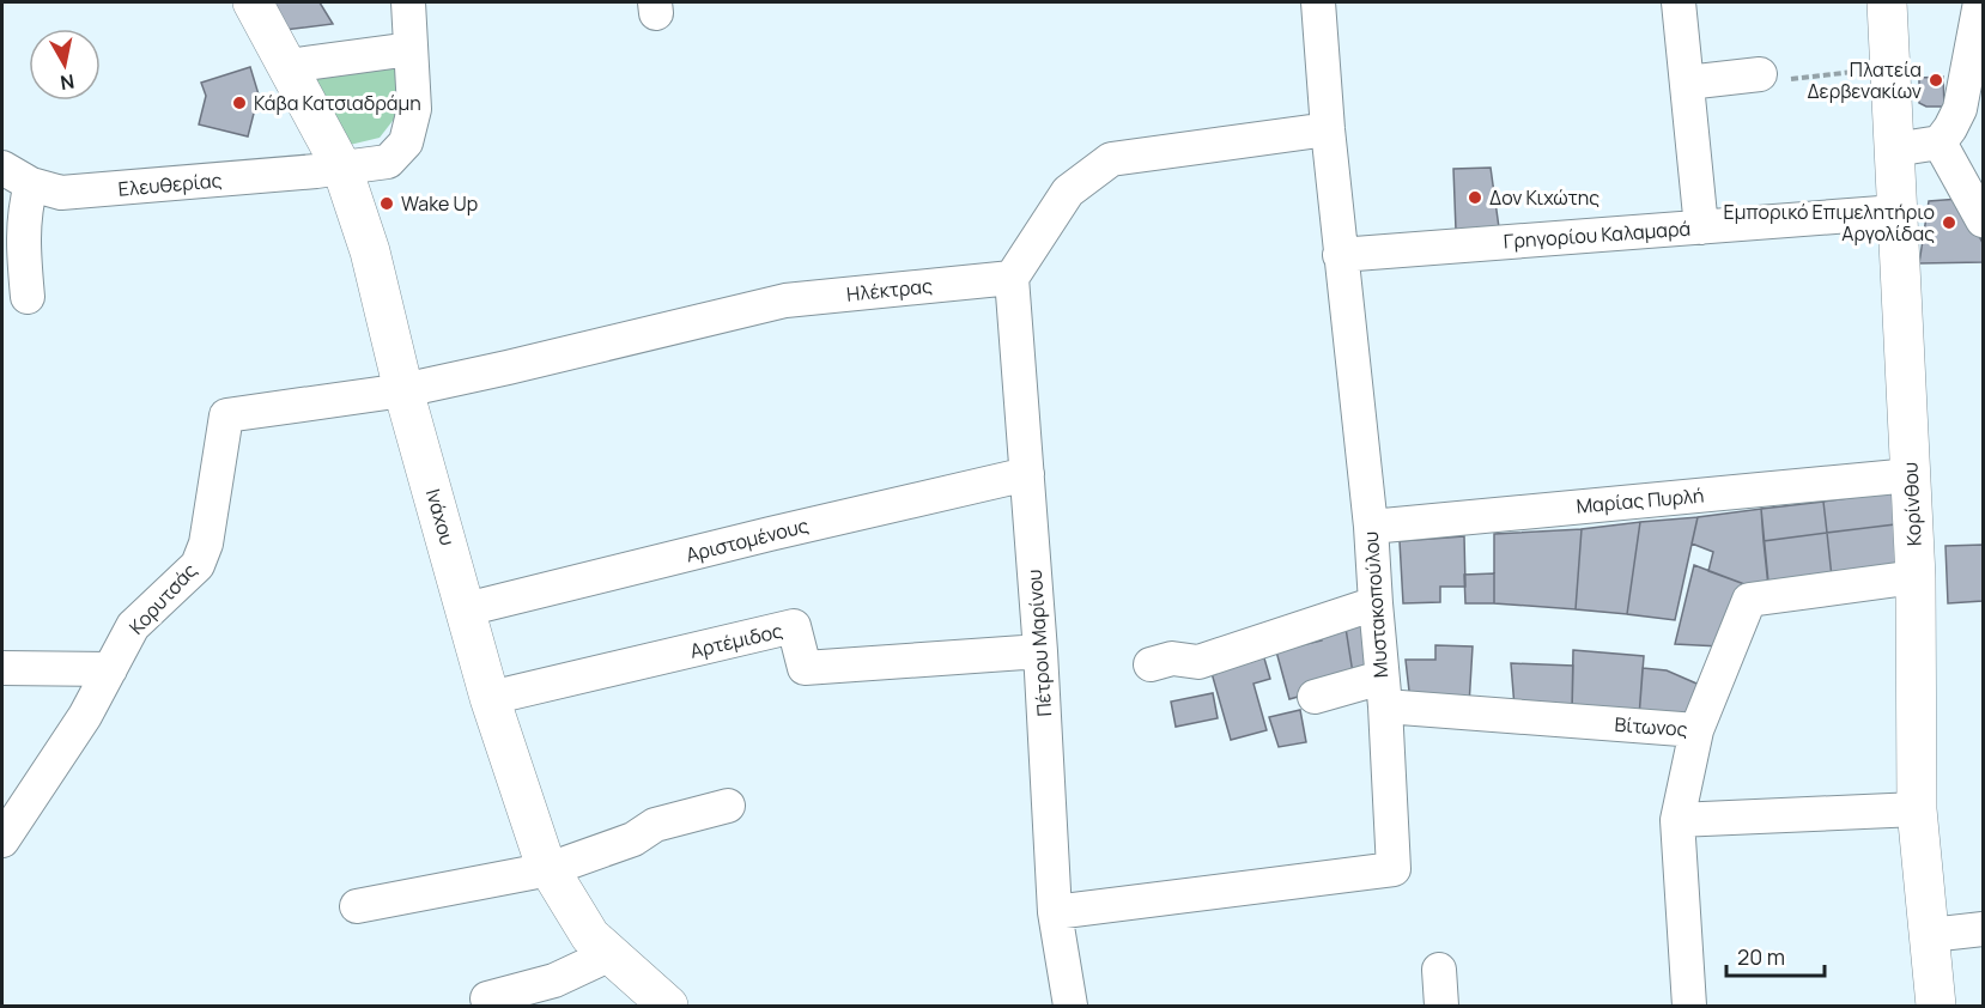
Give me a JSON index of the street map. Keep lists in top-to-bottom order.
{
  "streets": {
    "main road": ["Κορίνθου", "Ινάχου"],
    "street": [
      "Ελευθερίας",
      "Γρηγορίου Καλαμαρά",
      "Ηλέκτρας",
      "Μαρίας Πυρλή",
      "Αριστομένους",
      "Κορυτσάς",
      "Μυστακοπούλου",
      "Αρτέμιδος",
      "Πέτρου Μαρίνου",
      "Βίτωνος"
    ]
  },
  "crossings": [
    ["Ελευθερίας", "Ινάχου"],
    ["Γρηγορίου Καλαμαρά", "Κορίνθου"],
    ["Γρηγορίου Καλαμαρά", "Μυστακοπούλου"],
    ["Ηλέκτρας", "Ινάχου"],
    ["Ηλέκτρας", "Κορυτσάς"],
    ["Ηλέκτρας", "Πέτρου Μαρίνου"],
    ["Μαρίας Πυρλή", "Κορίνθου"],
    ["Μαρίας Πυρλή", "Μυστακοπούλου"],
    ["Κορίνθου", "Βίτωνος"],
    ["Ινάχου", "Αριστομένους"],
    ["Ινάχου", "Κορυτσάς"],
    ["Ινάχου", "Αρτέμιδος"],
    ["Αριστομένους", "Πέτρου Μαρίνου"],
    ["Μυστακοπούλου", "Πέτρου Μαρίνου"],
    ["Μυστακοπούλου", "Βίτωνος"],
    ["Αρτέμιδος", "Πέτρου Μαρίνου"]
  ],
  "places": [
    "Πλατεία Δερβενακίων",
    "Κάβα Κατσιαδράμη",
    "Δον Κιχώτης",
    "Wake Up",
    "Εμπορικό Επιμελητήριο Αργολίδας"
  ],
  "scale_bar": "20 m",
  "north": "bottom"
}
